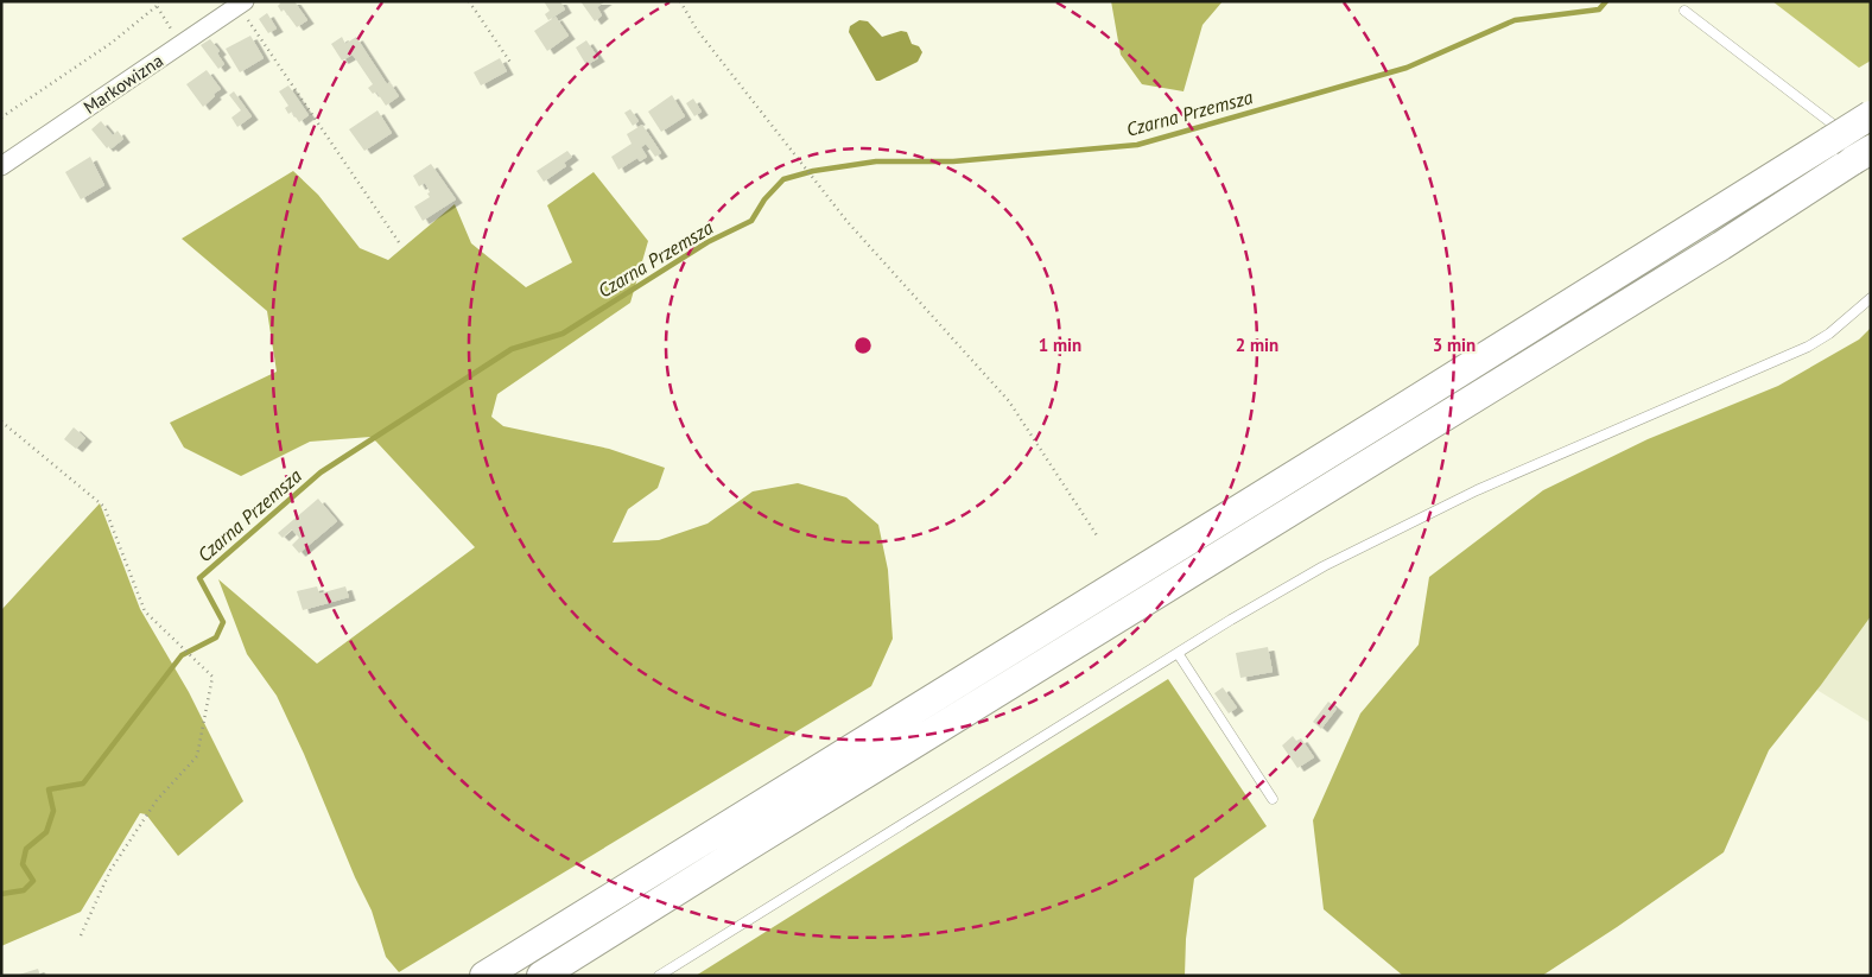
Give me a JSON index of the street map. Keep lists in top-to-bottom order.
{
  "streets": {
    "street": ["Markowizna"]
  },
  "water": ["Czarna Przemsza"],
  "rings": ["1 min", "2 min", "3 min"]
}
